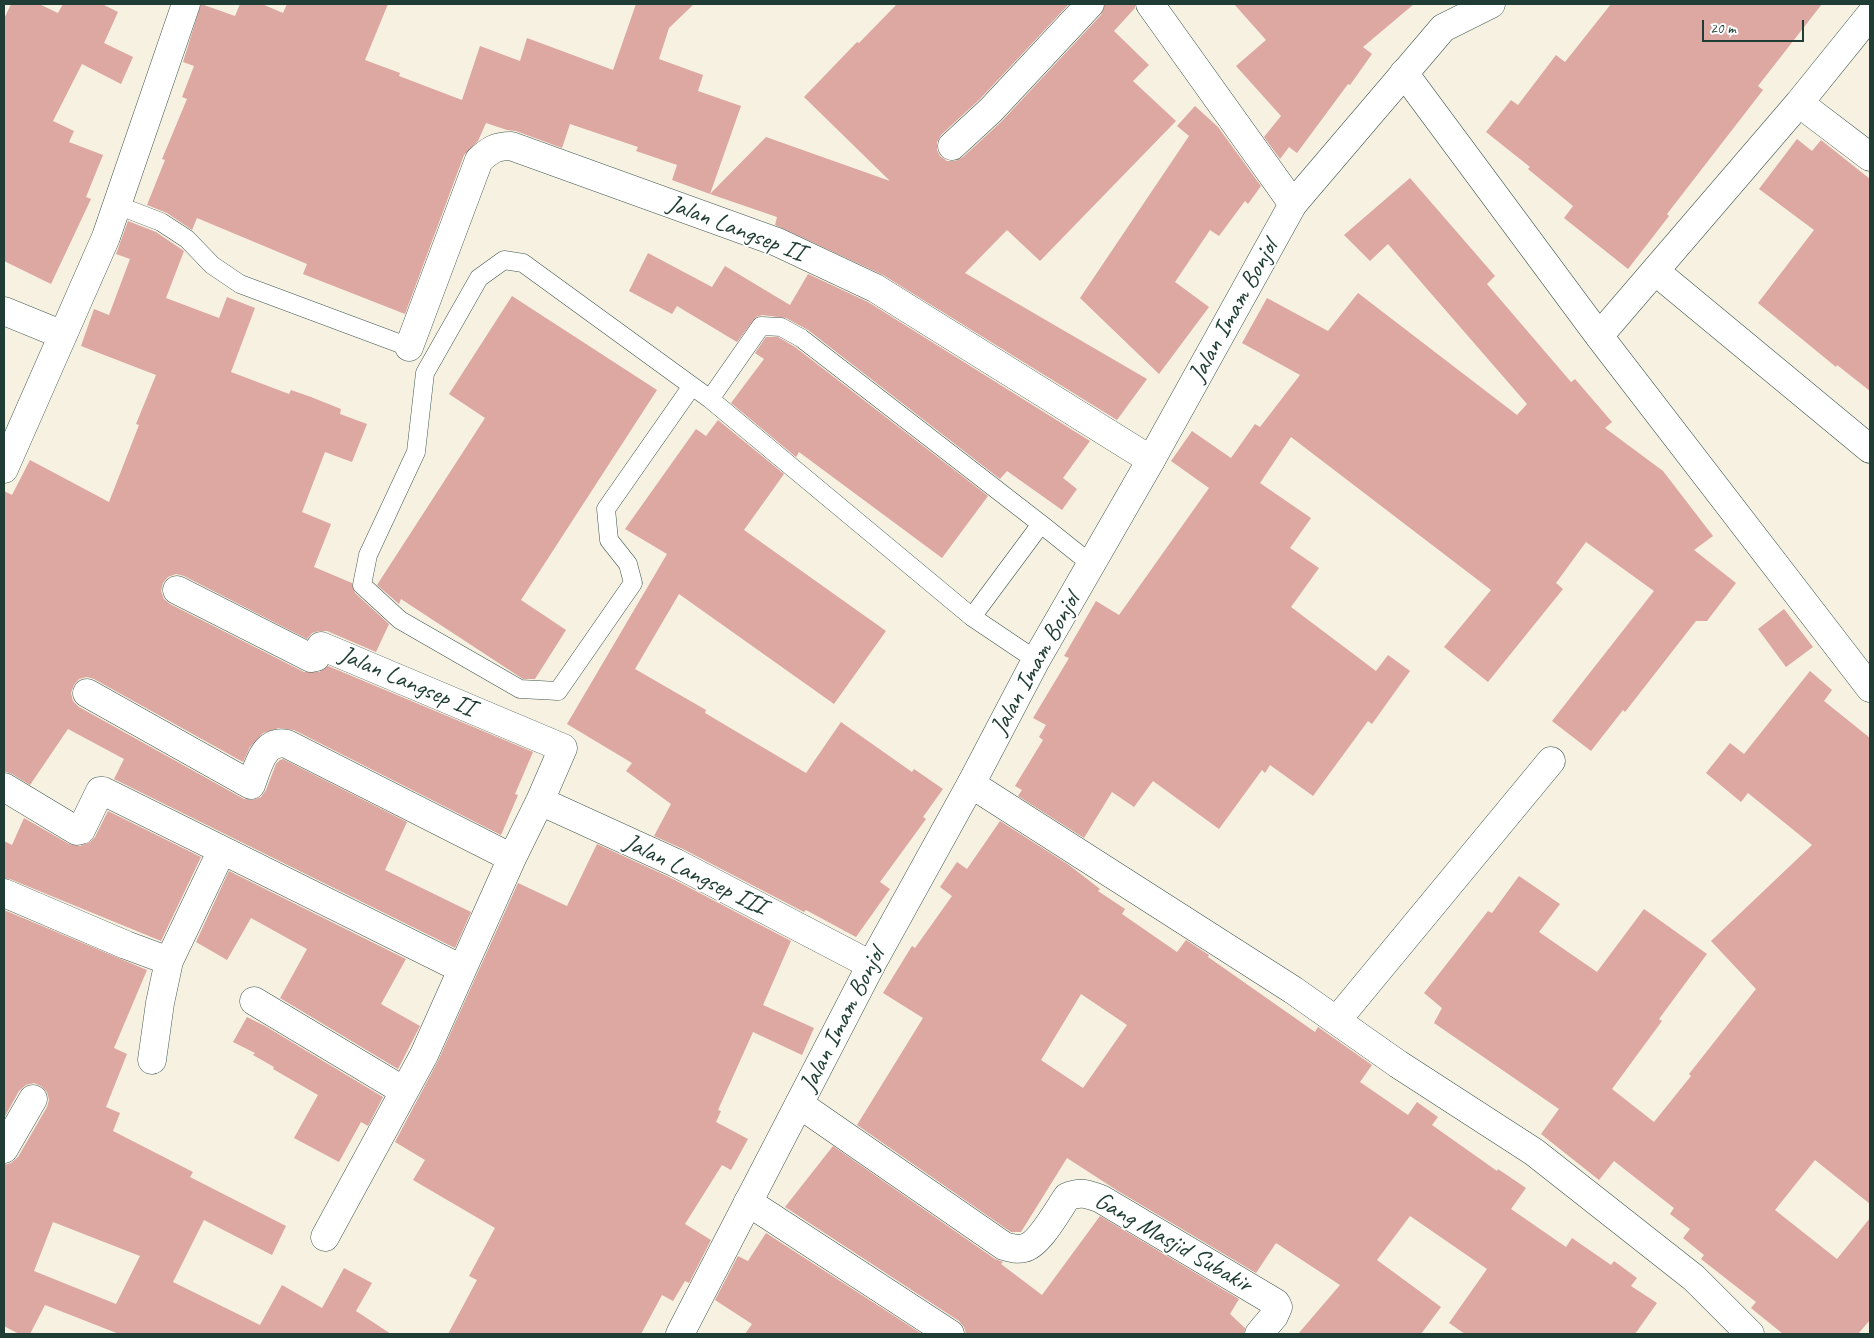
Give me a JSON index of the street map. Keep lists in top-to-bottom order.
{
  "streets": {
    "street": [
      "Jalan Langsep II",
      "Jalan Imam Bonjol",
      "Jalan Langsep III",
      "Gang Masjid Subakir"
    ]
  },
  "crossings": [
    ["Jalan Langsep II", "Jalan Imam Bonjol"],
    ["Jalan Langsep II", "Jalan Langsep III"],
    ["Jalan Imam Bonjol", "Jalan Langsep III"],
    ["Jalan Imam Bonjol", "Gang Masjid Subakir"]
  ],
  "scale_bar": "20 m"
}
